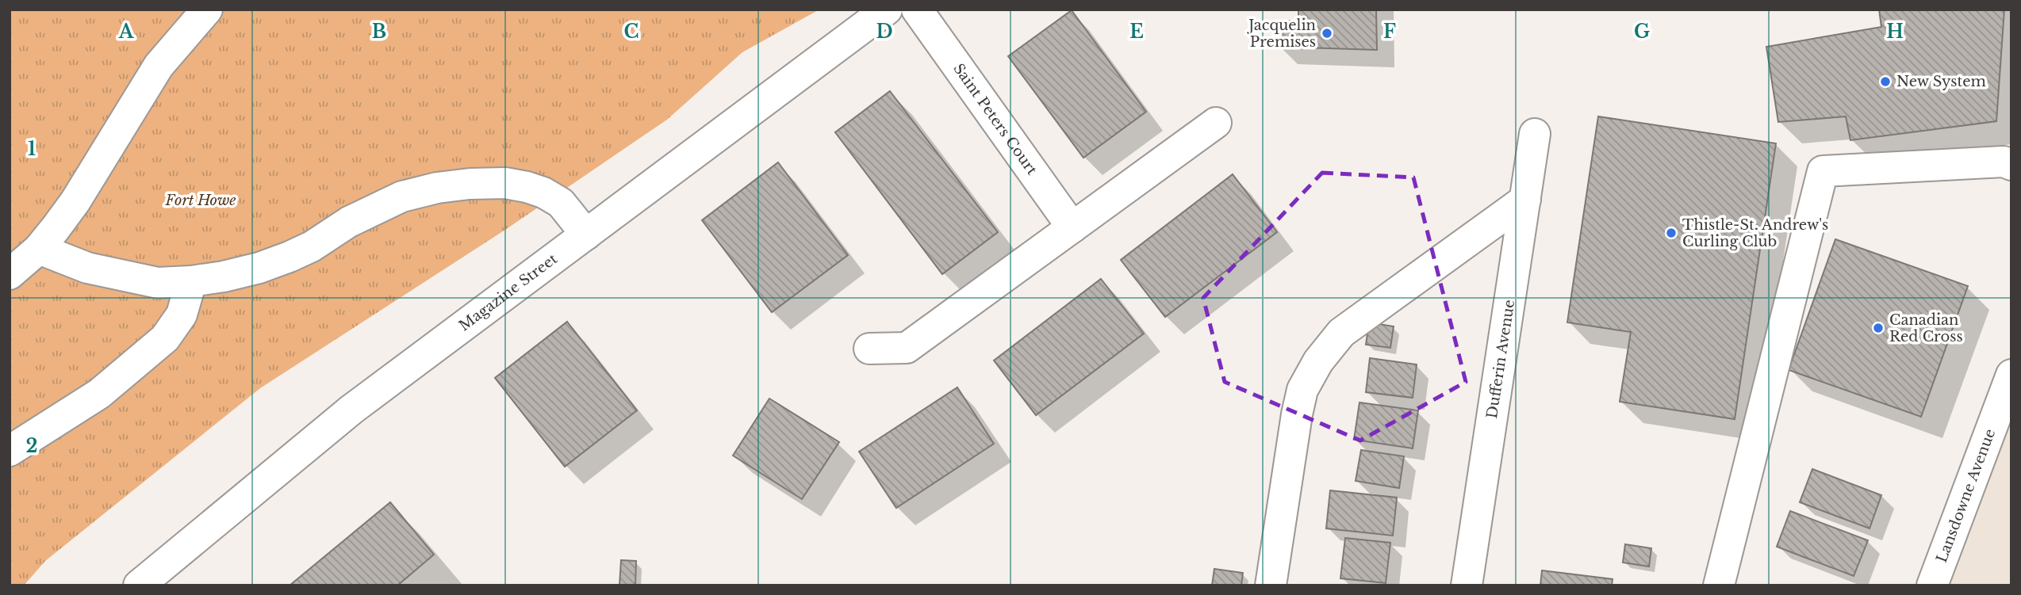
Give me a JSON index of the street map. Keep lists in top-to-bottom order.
{
  "streets": {
    "street": [
      "Saint Peters Court",
      "Magazine Street",
      "Dufferin Avenue",
      "Lansdowne Avenue"
    ]
  },
  "parks": ["Fort Howe"],
  "places": [
    "Jacquelin Premises",
    "New System",
    "Thistle-St. Andrew's Curling Club",
    "Canadian Red Cross"
  ],
  "grid": {
    "columns": [
      "A",
      "B",
      "C",
      "D",
      "E",
      "F",
      "G",
      "H"
    ],
    "rows": ["1", "2"]
  }
}
